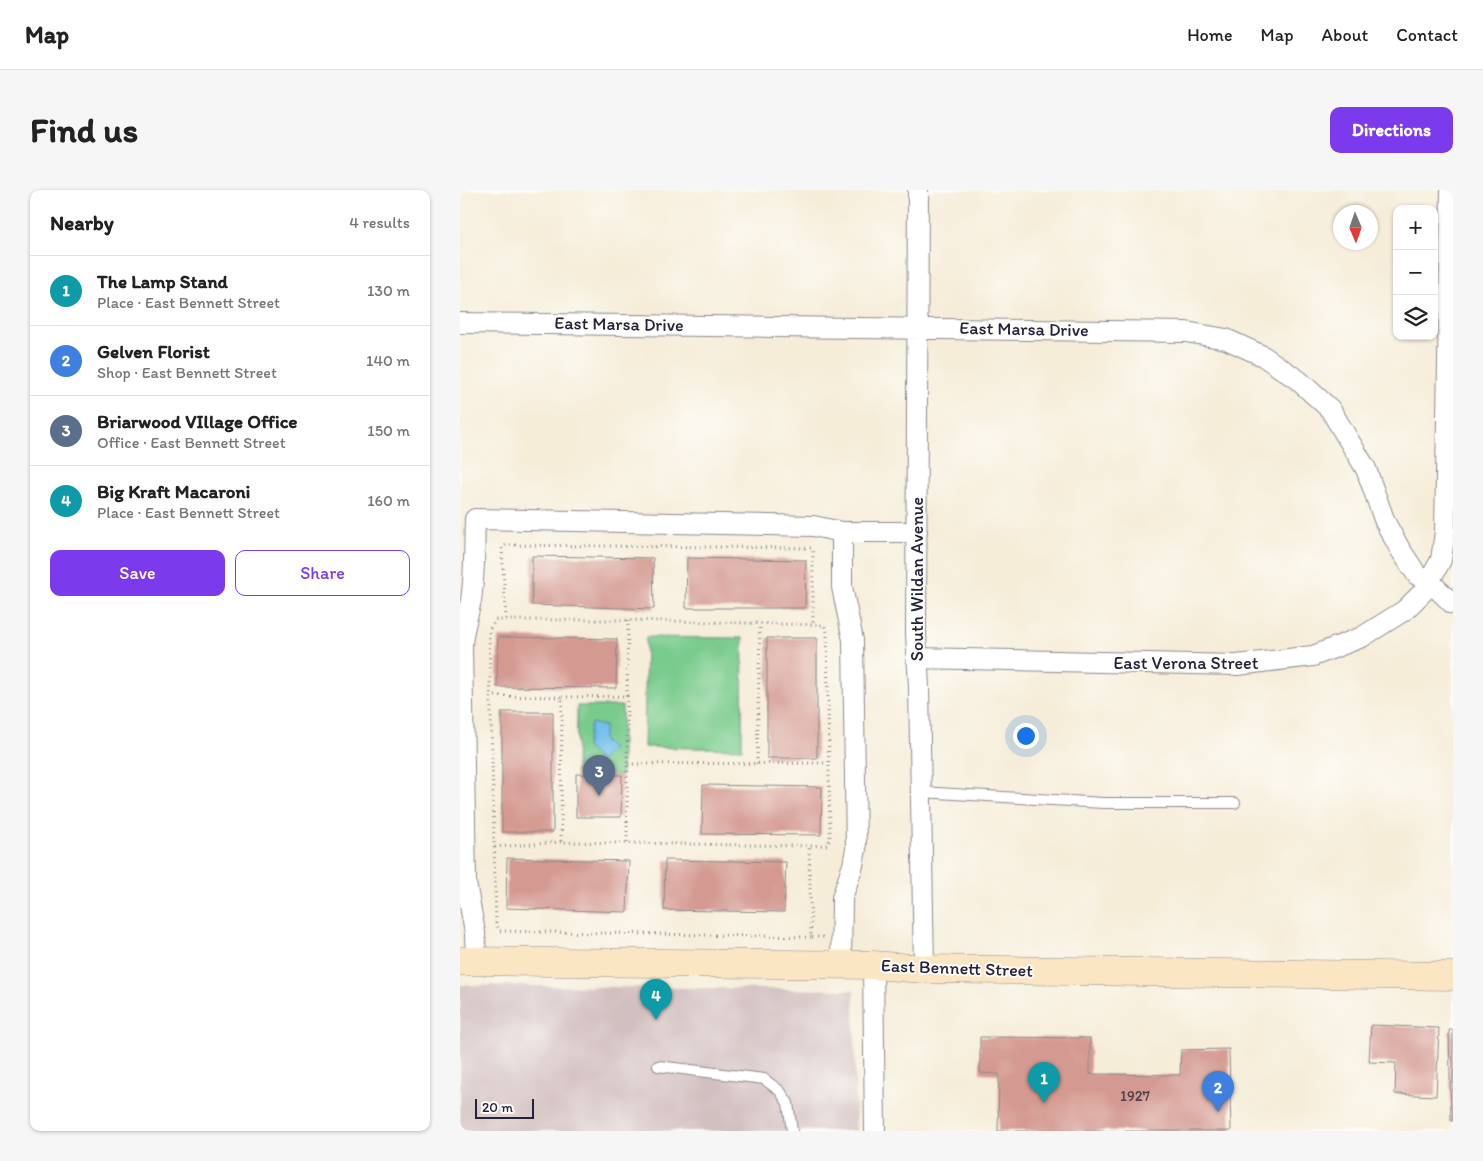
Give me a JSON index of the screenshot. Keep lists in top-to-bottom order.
{
  "streets": {
    "street": [
      "East Marsa Drive",
      "South Wildan Avenue",
      "East Verona Street",
      "East Bennett Street"
    ]
  },
  "crossings": [
    ["East Marsa Drive", "South Wildan Avenue"],
    ["East Marsa Drive", "East Verona Street"],
    ["South Wildan Avenue", "East Verona Street"],
    ["South Wildan Avenue", "East Bennett Street"]
  ],
  "house_numbers": ["1927"],
  "scale_bar": "20 m",
  "north": "bottom",
  "page": {
    "header": "Map",
    "nav": [
      "Home",
      "Map",
      "About",
      "Contact"
    ],
    "buttons": [
      "Directions",
      ["Save", "Share"]
    ],
    "title": "Find us",
    "heading": ["Nearby", "4 results"],
    "map_buttons": ["+", "−"],
    "list": [
      {
        "mark": "1",
        "name": "The Lamp Stand",
        "note": "Place · East Bennett Street",
        "value": "130 m"
      },
      {
        "mark": "2",
        "name": "Gelven Florist",
        "note": "Shop · East Bennett Street",
        "value": "140 m"
      },
      {
        "mark": "3",
        "name": "Briarwood VIllage Office",
        "note": "Office · East Bennett Street",
        "value": "150 m"
      },
      {
        "mark": "4",
        "name": "Big Kraft Macaroni",
        "note": "Place · East Bennett Street",
        "value": "160 m"
      }
    ],
    "pins": [
      "3",
      "4",
      "1",
      "2"
    ],
    "scale": "20 m"
  }
}
